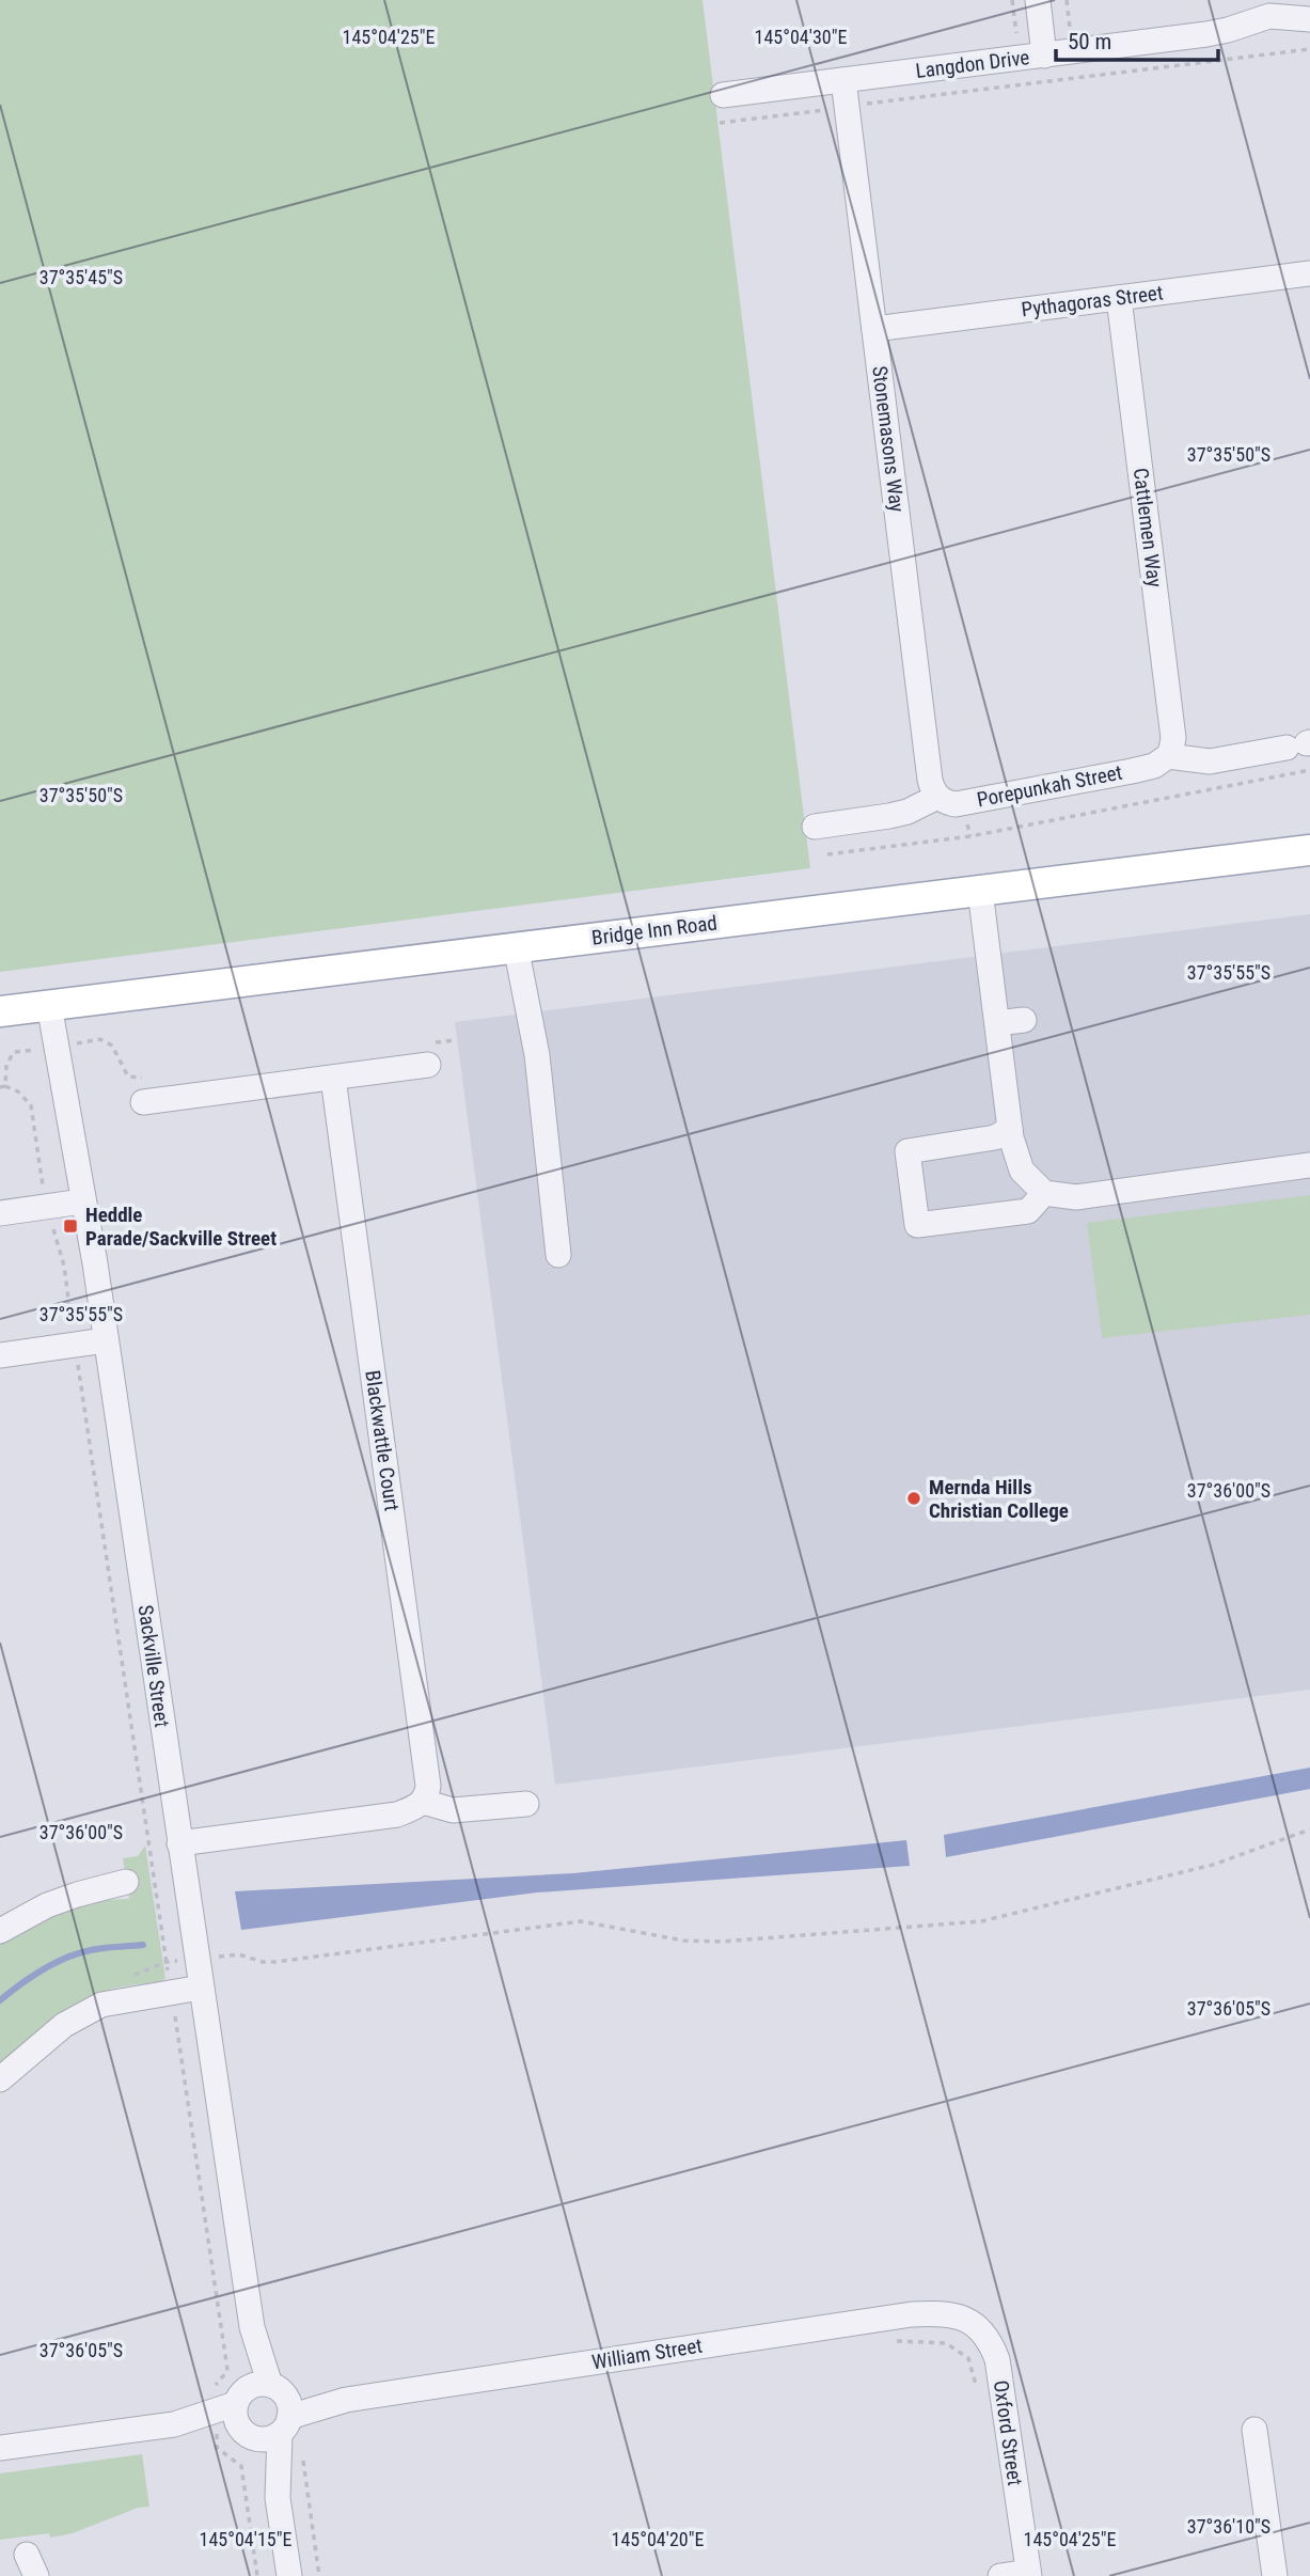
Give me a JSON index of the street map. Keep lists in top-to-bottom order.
{
  "streets": {
    "main road": ["Bridge Inn Road"],
    "street": [
      "Langdon Drive",
      "Pythagoras Street",
      "Stonemasons Way",
      "Cattlemen Way",
      "Porepunkah Street",
      "Blackwattle Court",
      "Sackville Street",
      "William Street",
      "Oxford Street"
    ]
  },
  "crossings": [
    ["Langdon Drive", "Stonemasons Way"],
    ["Pythagoras Street", "Stonemasons Way"],
    ["Pythagoras Street", "Cattlemen Way"],
    ["Stonemasons Way", "Porepunkah Street"],
    ["Cattlemen Way", "Porepunkah Street"],
    ["Bridge Inn Road", "Sackville Street"],
    ["Sackville Street", "William Street"],
    ["William Street", "Oxford Street"]
  ],
  "places": {
    "transit": ["Heddle Parade/Sackville Street"],
    "other": ["Mernda Hills Christian College"]
  },
  "scale_bar": "50 m",
  "coordinates": [
    "145°04'25\"E",
    "145°04'30\"E",
    "37°35'45\"S",
    "37°35'50\"S",
    "37°35'55\"S",
    "37°36'00\"S",
    "37°36'05\"S",
    "37°36'10\"S",
    "145°04'15\"E",
    "145°04'20\"E"
  ]
}
